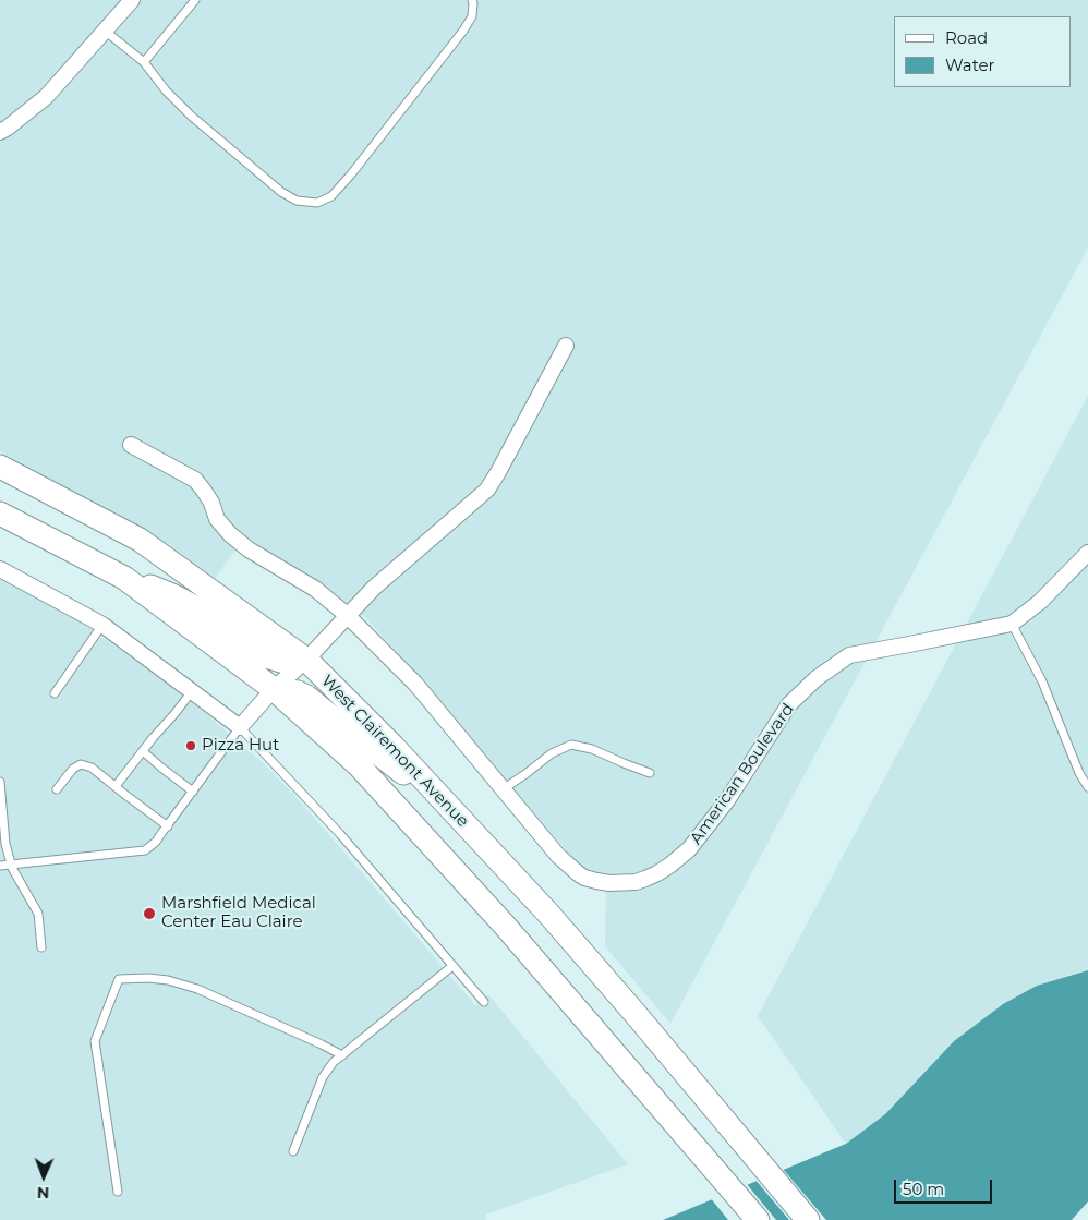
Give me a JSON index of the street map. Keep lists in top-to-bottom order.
{
  "streets": {
    "main road": ["West Clairemont Avenue"],
    "street": ["American Boulevard"]
  },
  "places": ["Pizza Hut", "Marshfield Medical Center Eau Claire"],
  "legend": ["Road", "Water"],
  "scale_bar": "50 m",
  "north": "bottom"
}
